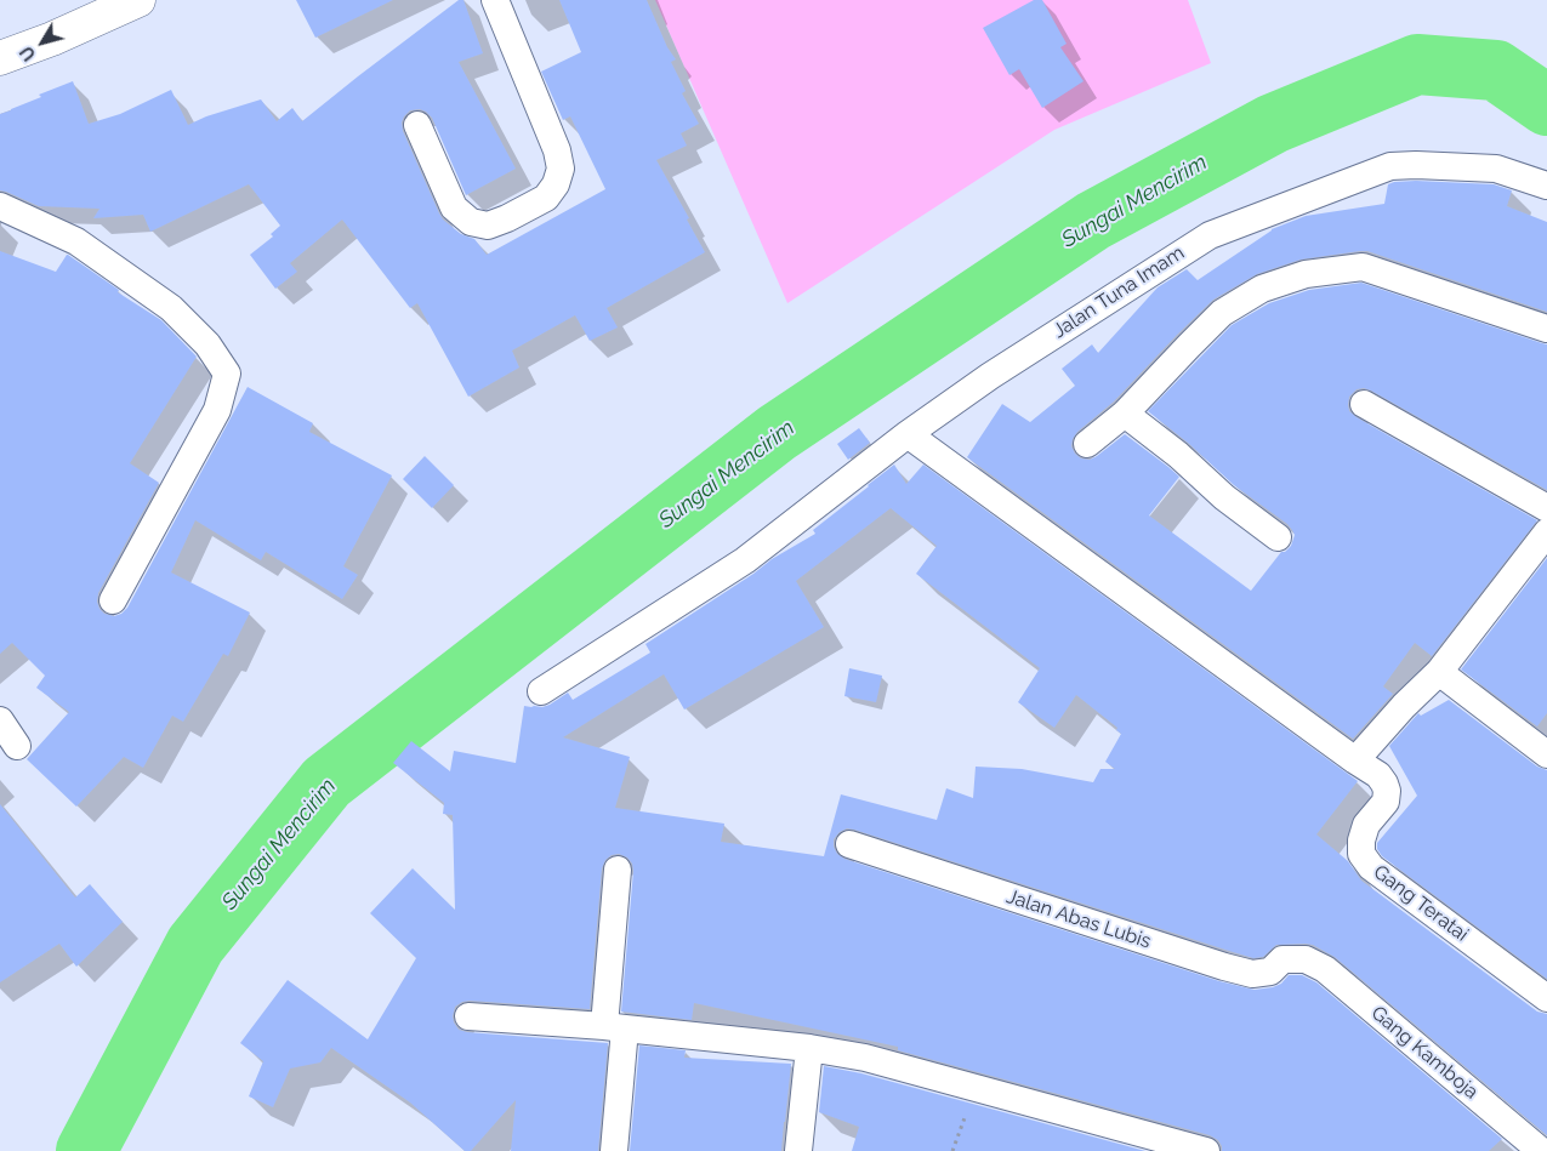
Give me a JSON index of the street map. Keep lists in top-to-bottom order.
{
  "streets": {
    "street": [
      "Jalan Tuna Imam",
      "Gang Teratai",
      "Jalan Abas Lubis",
      "Gang Kamboja"
    ]
  },
  "crossings": [
    ["Jalan Abas Lubis", "Gang Kamboja"]
  ],
  "water": ["Sungai Mencirim"],
  "north": "bottom left"
}
